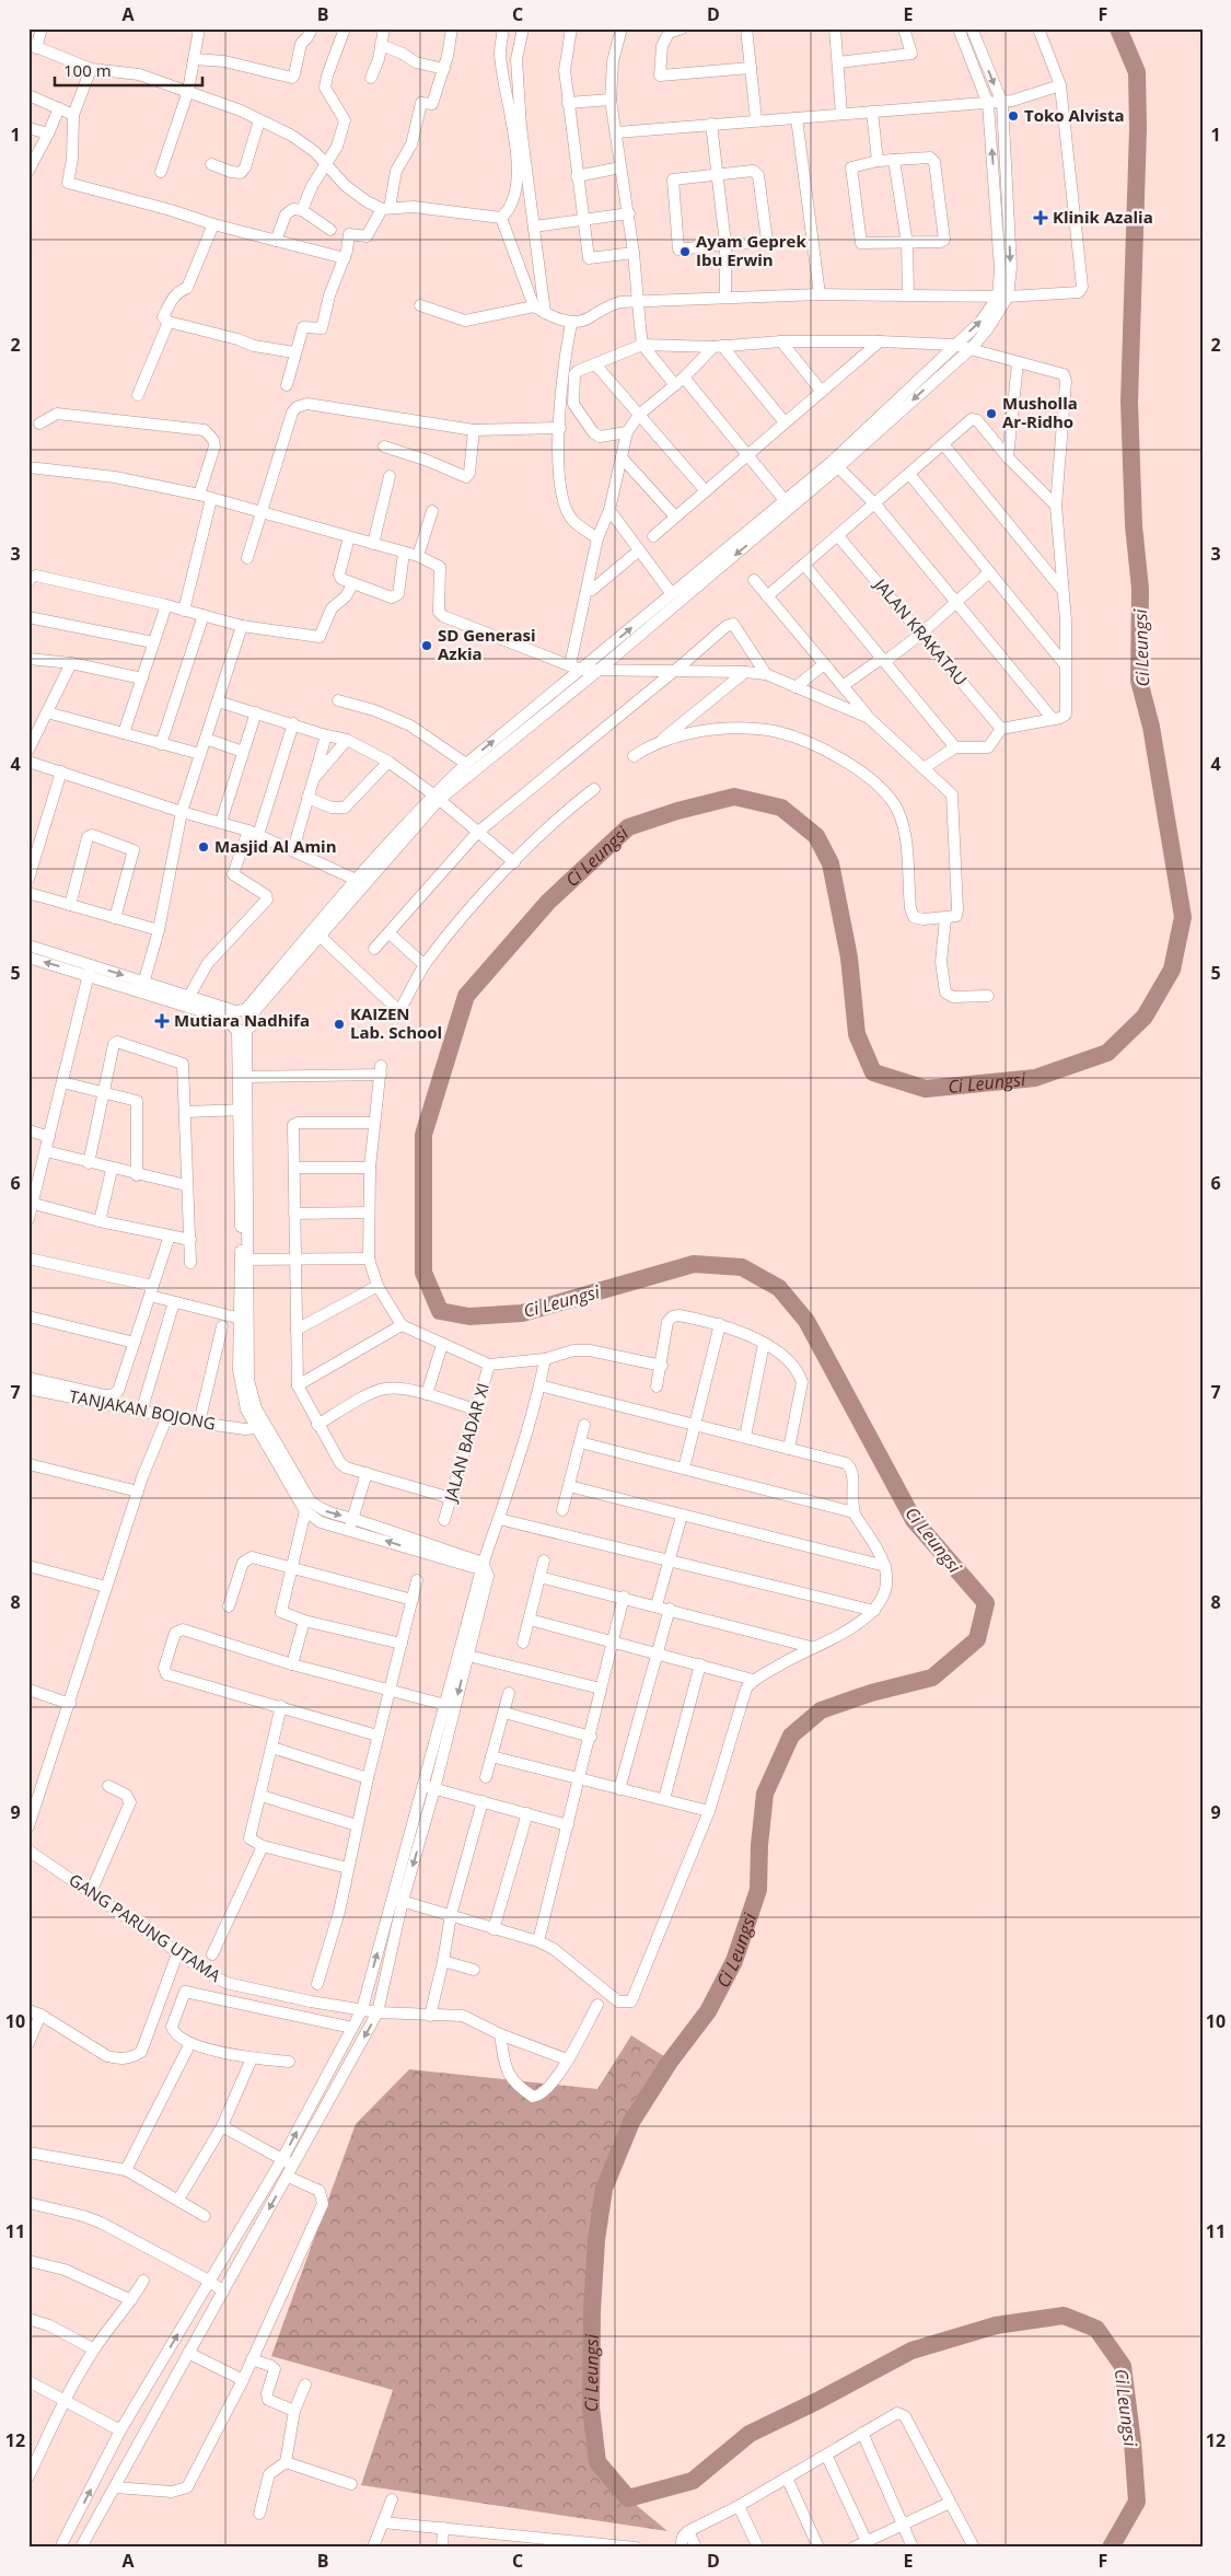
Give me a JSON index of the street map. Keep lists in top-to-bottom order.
{
  "streets": {
    "street": [
      "JALAN KRAKATAU",
      "TANJAKAN BOJONG",
      "JALAN BADAR XI",
      "GANG PARUNG UTAMA"
    ]
  },
  "water": ["Ci Leungsi"],
  "places": {
    "other": [
      "Toko Alvista",
      "Ayam Geprek Ibu Erwin",
      "Musholla Ar-Ridho",
      "SD Generasi Azkia",
      "Masjid Al Amin",
      "KAIZEN Lab. School"
    ],
    "health": ["Klinik Azalia", "Mutiara Nadhifa"]
  },
  "scale_bar": "100 m",
  "grid": {
    "columns": [
      "A",
      "B",
      "C",
      "D",
      "E",
      "F"
    ],
    "rows": [
      "1",
      "2",
      "3",
      "4",
      "5",
      "6",
      "7",
      "8",
      "9",
      "10",
      "11",
      "12"
    ]
  }
}
